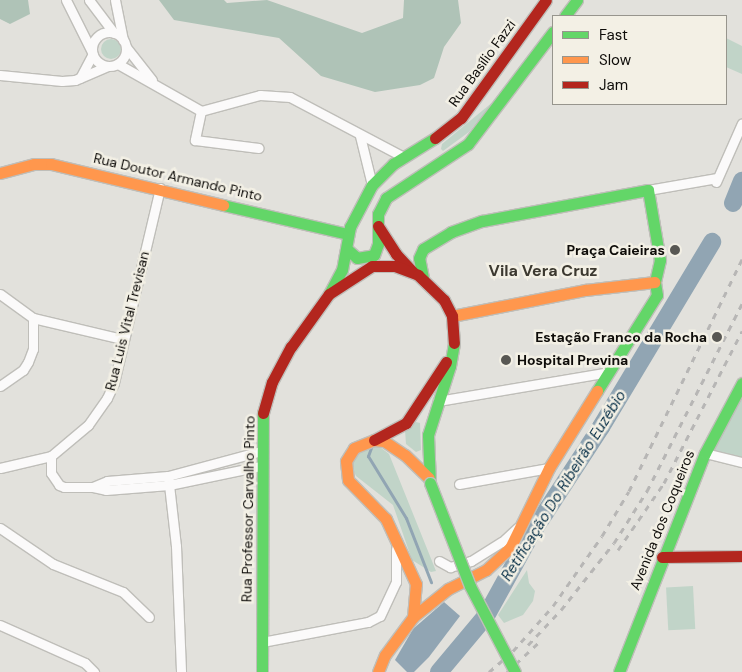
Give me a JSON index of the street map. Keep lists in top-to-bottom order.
{
  "streets": {
    "main road": [
      "Rua Basílio Fazzi",
      "Rua Doutor Armando Pinto",
      "Rua Professor Carvalho Pinto",
      "Avenida dos Coqueiros"
    ],
    "street": ["Rua Luis Vital Trevisan"]
  },
  "crossings": [
    ["Rua Basílio Fazzi", "Rua Doutor Armando Pinto"],
    ["Rua Basílio Fazzi", "Rua Professor Carvalho Pinto"],
    ["Rua Doutor Armando Pinto", "Rua Luis Vital Trevisan"]
  ],
  "districts": ["Vila Vera Cruz"],
  "water": ["Retificação Do Ribeirão Euzébio"],
  "places": ["Praça Caieiras", "Estação Franco da Rocha", "Hospital Previna"],
  "legend": ["Fast", "Slow", "Jam"]
}
